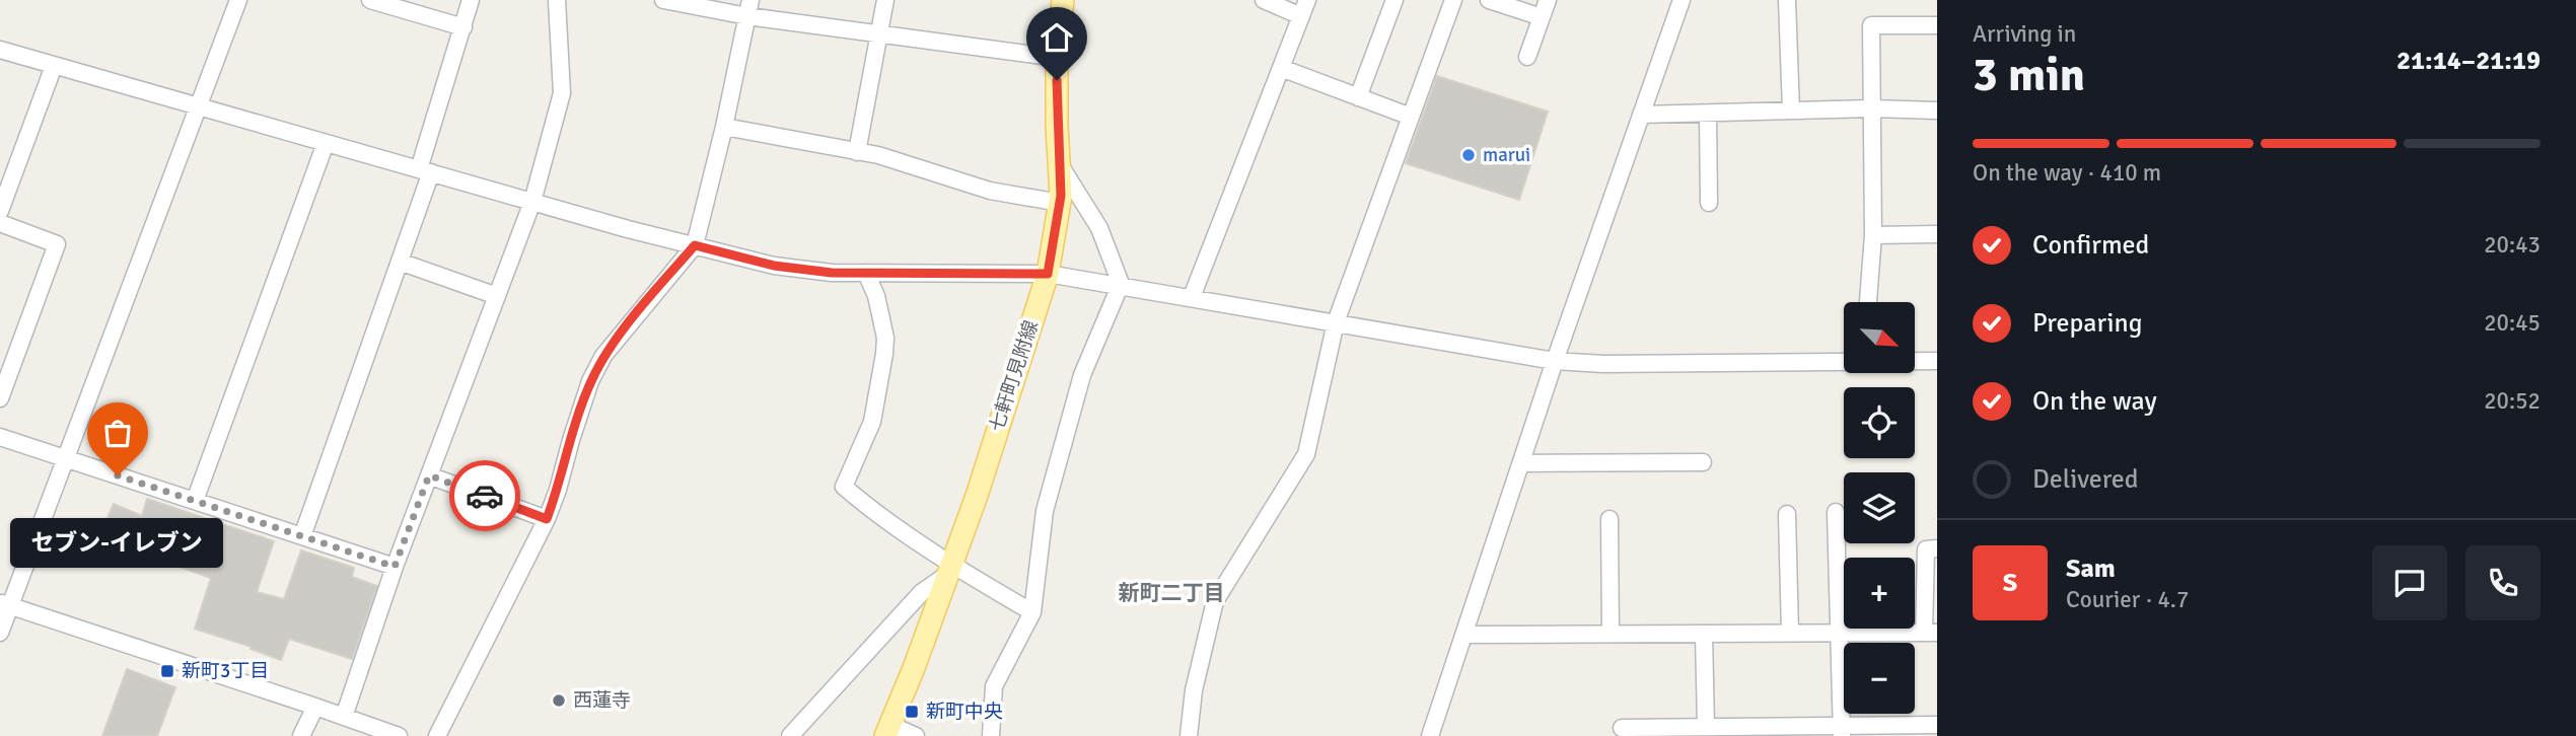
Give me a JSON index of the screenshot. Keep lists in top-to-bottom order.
{
  "streets": {
    "main road": ["七軒町見附線"]
  },
  "districts": ["新町二丁目"],
  "places": {
    "other": ["marui", "セブン-イレブン", "西蓮寺"],
    "transit": ["新町3丁目", "新町中央"]
  },
  "north": "bottom right",
  "page": {
    "heading": ["3 min", "Arriving in", "21:14–21:19"],
    "panel": ["Sam", "Courier · 4.7"],
    "bar": "On the way · 410 m",
    "list": [
      ["Confirmed", "20:43"],
      ["Preparing", "20:45"],
      ["On the way", "20:52"],
      "Delivered"
    ],
    "map_buttons": ["+", "−"],
    "bubble": "セブン-イレブン",
    "round": "S"
  }
}
